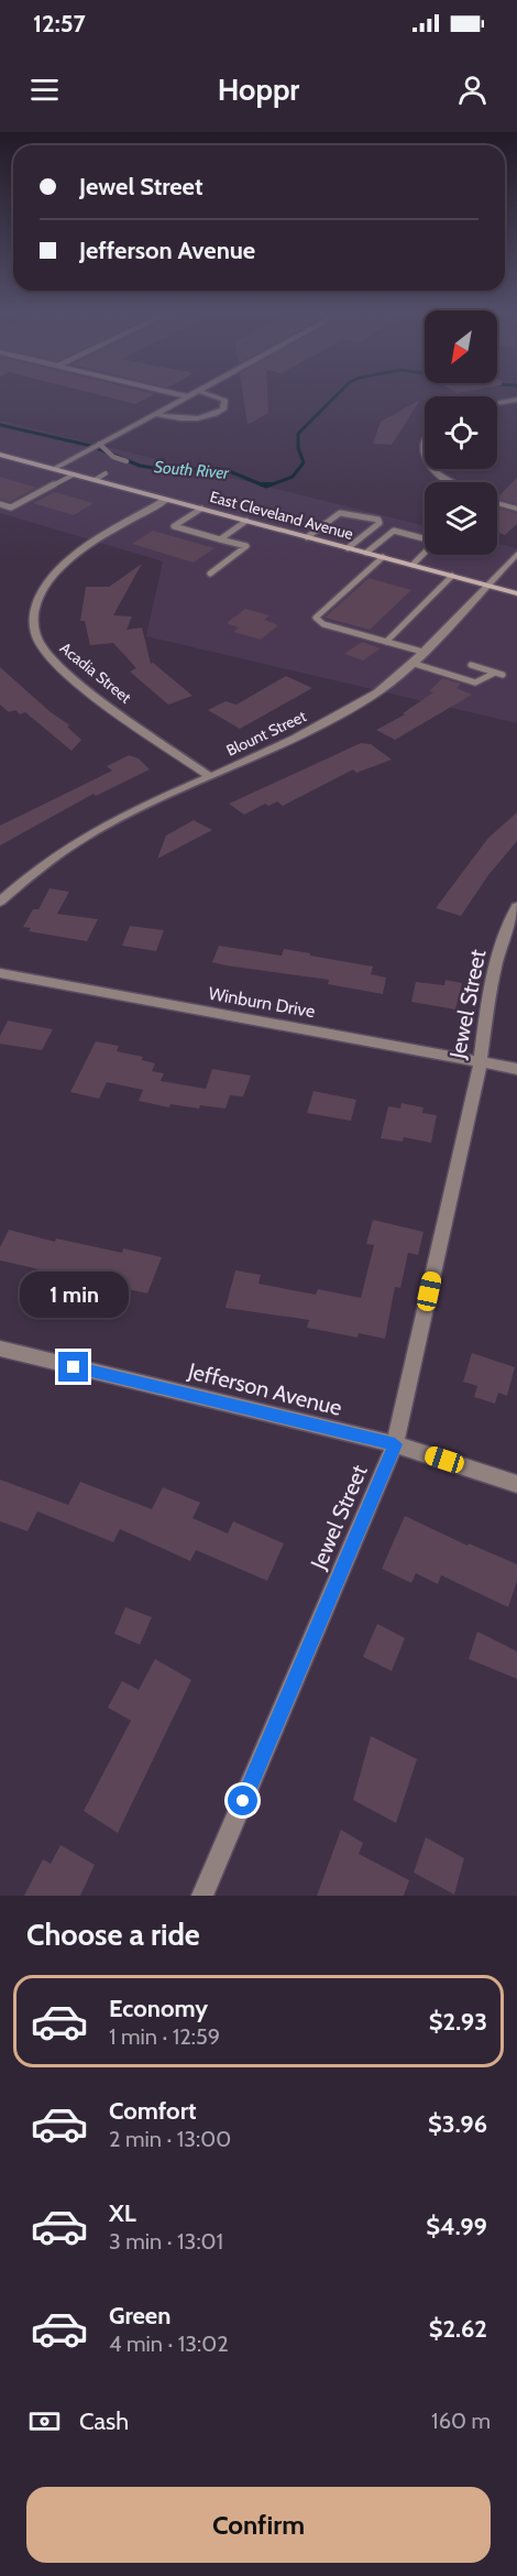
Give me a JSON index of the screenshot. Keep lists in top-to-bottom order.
{
  "streets": {
    "main road": ["East Cleveland Avenue"],
    "street": [
      "Acadia Street",
      "Blount Street",
      "Winburn Drive",
      "Jewel Street",
      "Jefferson Avenue"
    ]
  },
  "crossings": [
    ["East Cleveland Avenue", "Acadia Street"],
    ["East Cleveland Avenue", "Blount Street"],
    ["Acadia Street", "Blount Street"],
    ["Winburn Drive", "Jewel Street"],
    ["Jewel Street", "Jefferson Avenue"]
  ],
  "water": ["South River"],
  "north": "bottom left",
  "page": {
    "status": "12:57",
    "header": "Hoppr",
    "banner": ["Jewel Street", "Jefferson Avenue"],
    "bubble": "1 min",
    "heading": "Choose a ride",
    "list": [
      {
        "name": "Economy",
        "note": "1 min · 12:59",
        "value": "$2.93"
      },
      {
        "name": "Comfort",
        "note": "2 min · 13:00",
        "value": "$3.96"
      },
      {
        "name": "XL",
        "note": "3 min · 13:01",
        "value": "$4.99"
      },
      {
        "name": "Green",
        "note": "4 min · 13:02",
        "value": "$2.62"
      }
    ],
    "pay": ["Cash", "160 m"],
    "buttons": "Confirm"
  }
}
